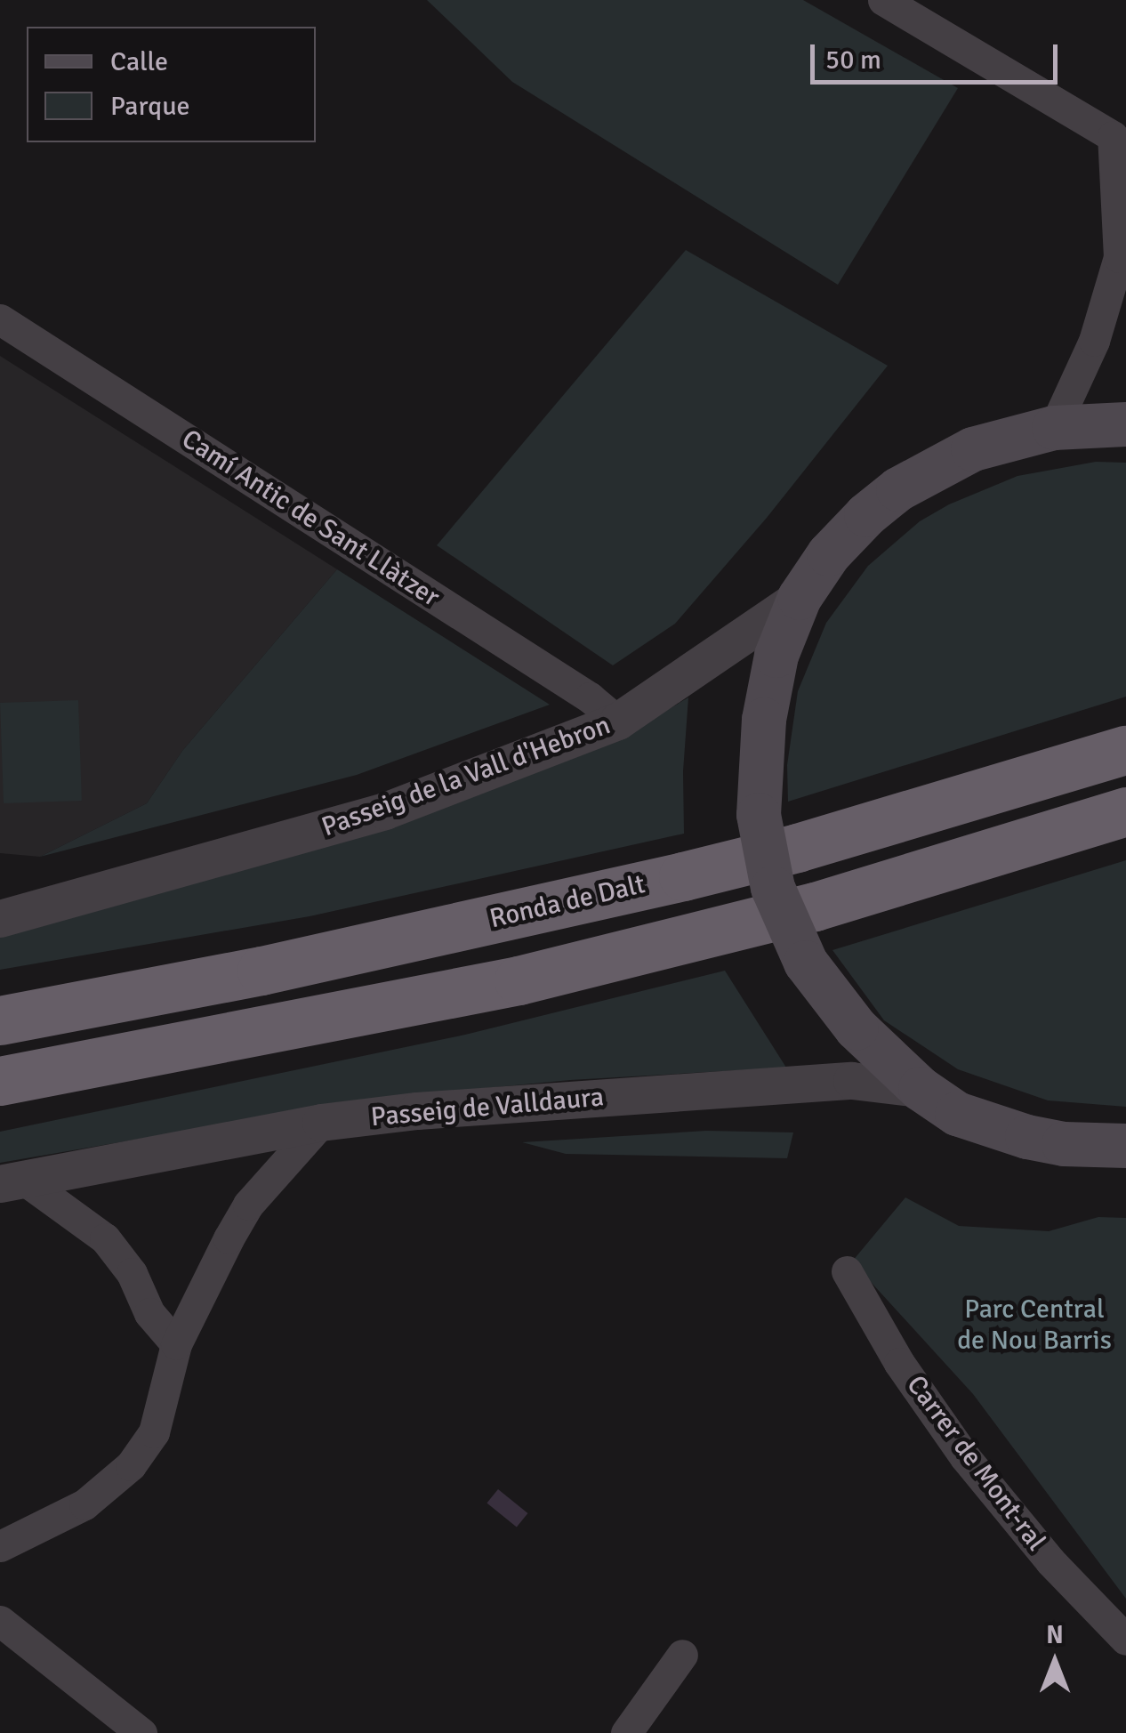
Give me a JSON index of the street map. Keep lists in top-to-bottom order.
{
  "streets": {
    "highway": ["Ronda de Dalt"],
    "street": [
      "Camí Antic de Sant Llàtzer",
      "Passeig de la Vall d'Hebron",
      "Passeig de Valldaura",
      "Carrer de Mont-ral"
    ]
  },
  "crossings": [
    ["Camí Antic de Sant Llàtzer", "Passeig de la Vall d'Hebron"]
  ],
  "parks": ["Parc Central de Nou Barris"],
  "legend": ["Calle", "Parque"],
  "scale_bar": "50 m",
  "north": "top"
}
